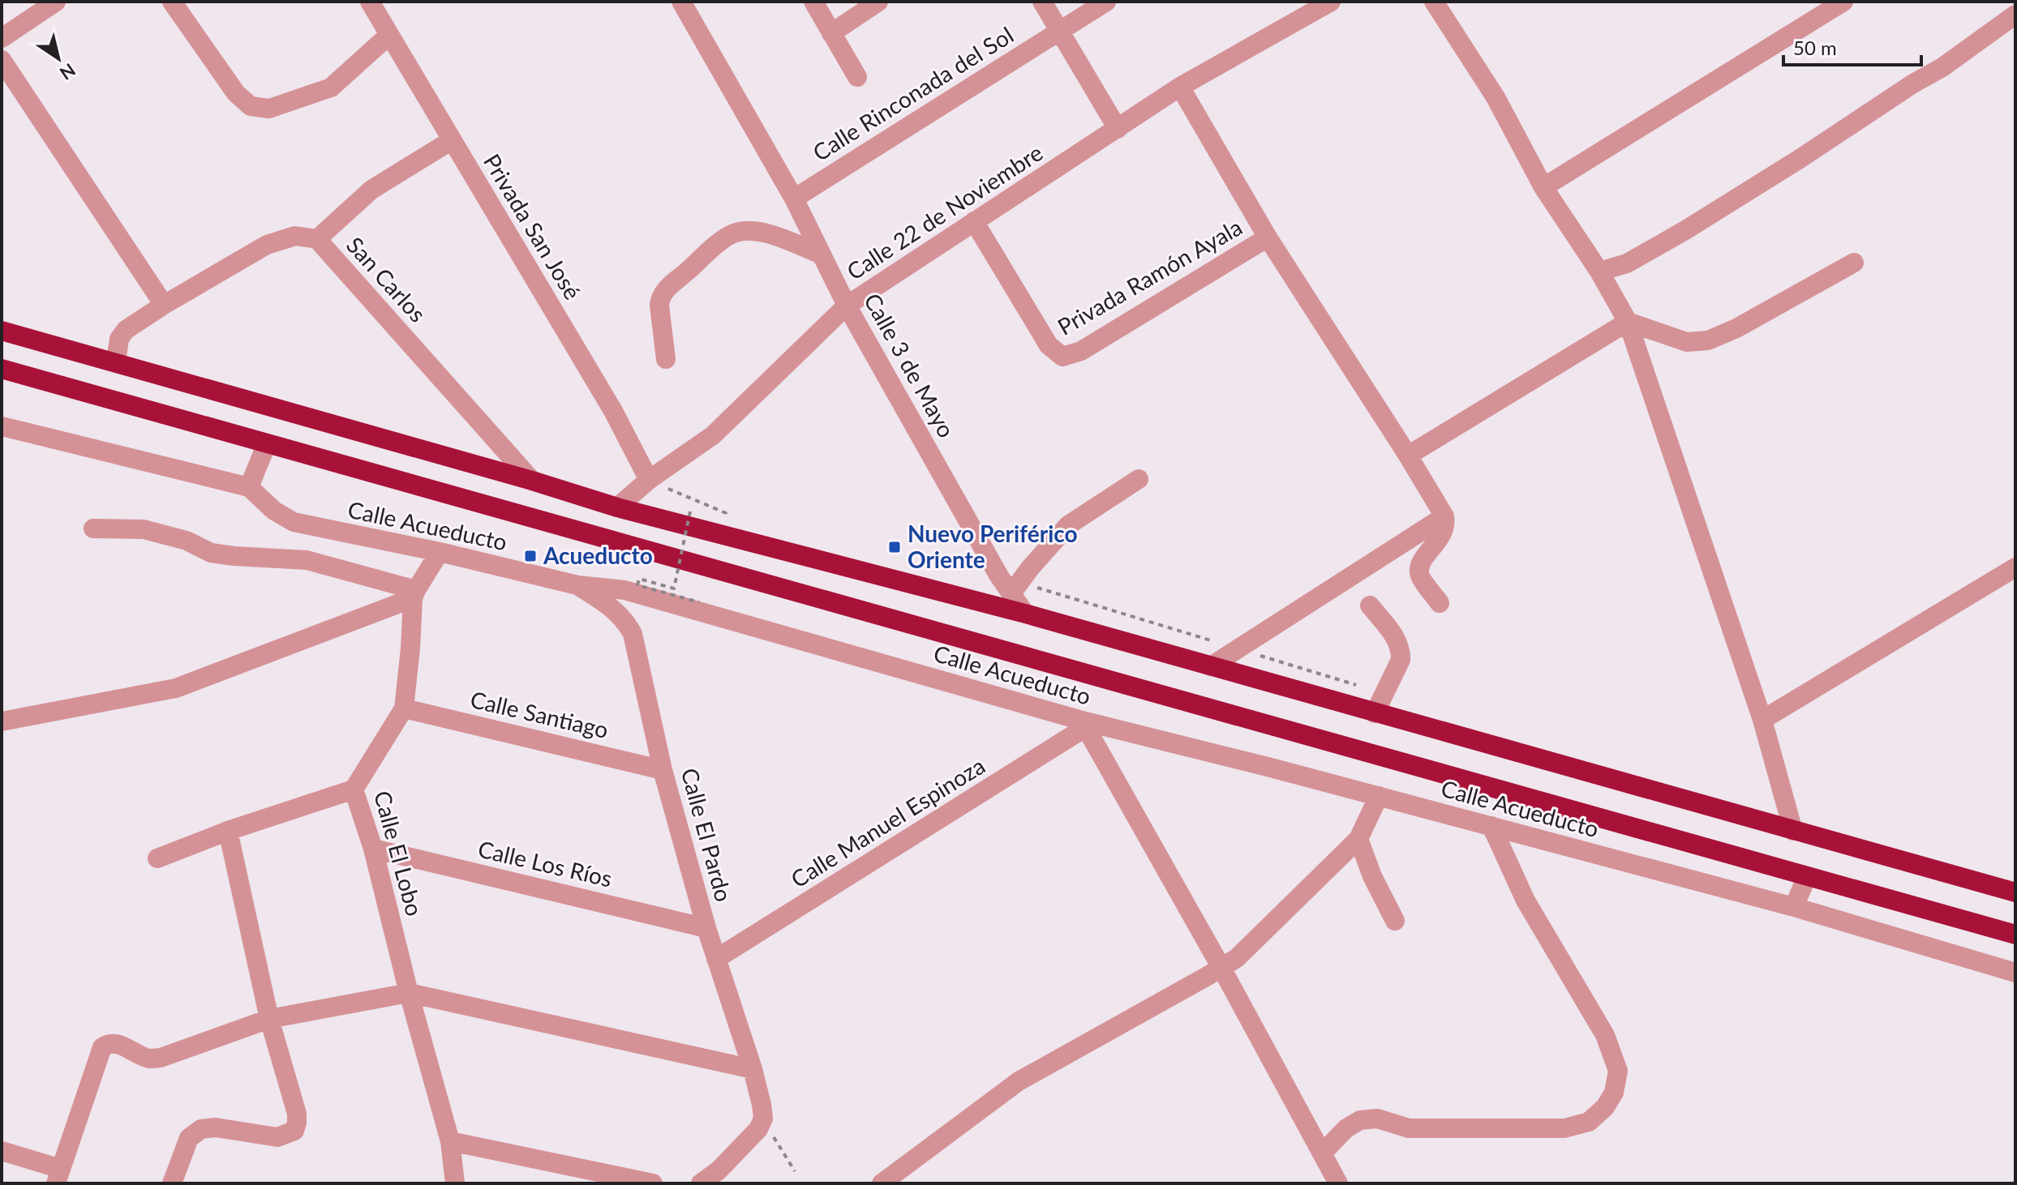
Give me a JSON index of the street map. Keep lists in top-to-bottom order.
{
  "streets": {
    "street": [
      "Calle Rinconada del Sol",
      "Calle 22 de Noviembre",
      "Privada San José",
      "Privada Ramón Ayala",
      "San Carlos",
      "Calle 3 de Mayo",
      "Calle Acueducto",
      "Calle Santiago",
      "Calle Manuel Espinoza",
      "Calle El Pardo",
      "Calle El Lobo",
      "Calle Los Ríos"
    ]
  },
  "crossings": [
    ["Calle Rinconada del Sol", "Calle 3 de Mayo"],
    ["Calle 22 de Noviembre", "Privada San José"],
    ["Calle 22 de Noviembre", "Privada Ramón Ayala"],
    ["Calle 22 de Noviembre", "Calle 3 de Mayo"],
    ["Calle Acueducto", "Calle Manuel Espinoza"],
    ["Calle Acueducto", "Calle El Pardo"],
    ["Calle Acueducto", "Calle El Lobo"],
    ["Calle Santiago", "Calle El Pardo"],
    ["Calle Santiago", "Calle El Lobo"],
    ["Calle Manuel Espinoza", "Calle El Pardo"],
    ["Calle El Pardo", "Calle Los Ríos"],
    ["Calle El Lobo", "Calle Los Ríos"]
  ],
  "places": {
    "transit": ["Nuevo Periférico Oriente", "Acueducto"]
  },
  "scale_bar": "50 m",
  "north": "bottom right"
}
